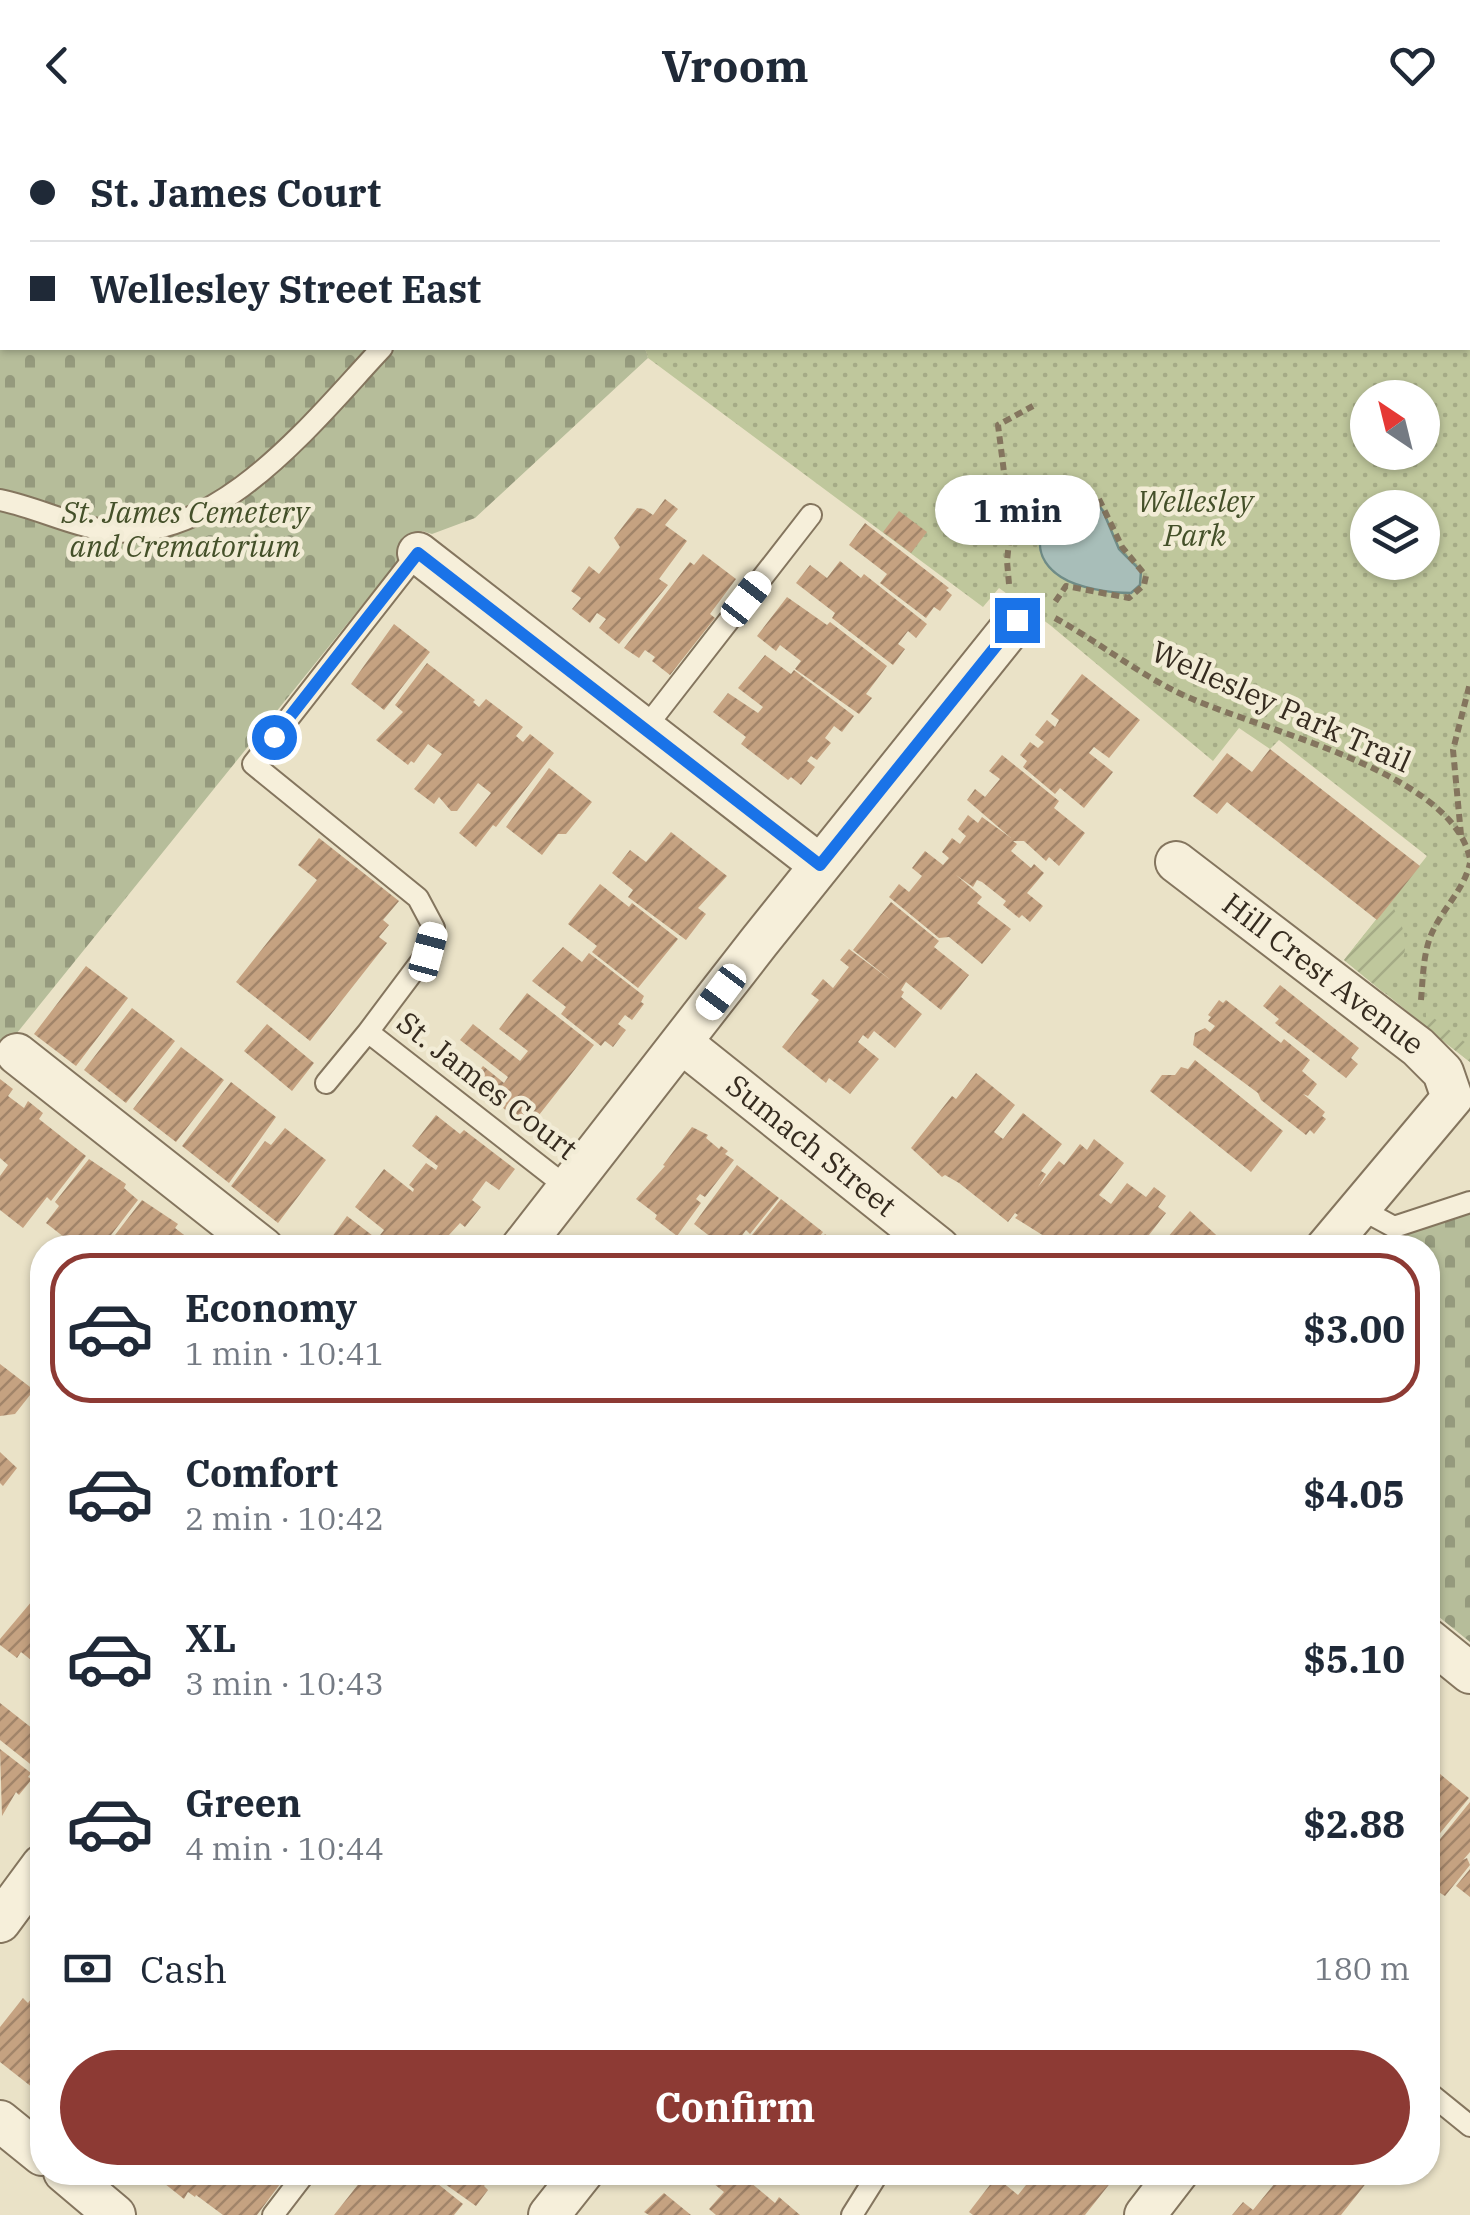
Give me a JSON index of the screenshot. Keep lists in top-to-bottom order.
{
  "streets": {
    "street": ["Hill Crest Avenue", "Sumach Street"],
    "lane": ["St. James Court"],
    "path": ["Wellesley Park Trail"]
  },
  "parks": ["Wellesley Park", "St. James Cemetery and Crematorium"],
  "north": "top left",
  "page": {
    "header": "Vroom",
    "banner": ["St. James Court", "Wellesley Street East"],
    "bubble": "1 min",
    "list": [
      {
        "name": "Economy",
        "note": "1 min · 10:41",
        "value": "$3.00"
      },
      {
        "name": "Comfort",
        "note": "2 min · 10:42",
        "value": "$4.05"
      },
      {
        "name": "XL",
        "note": "3 min · 10:43",
        "value": "$5.10"
      },
      {
        "name": "Green",
        "note": "4 min · 10:44",
        "value": "$2.88"
      }
    ],
    "pay": ["Cash", "180 m"],
    "buttons": "Confirm"
  }
}
